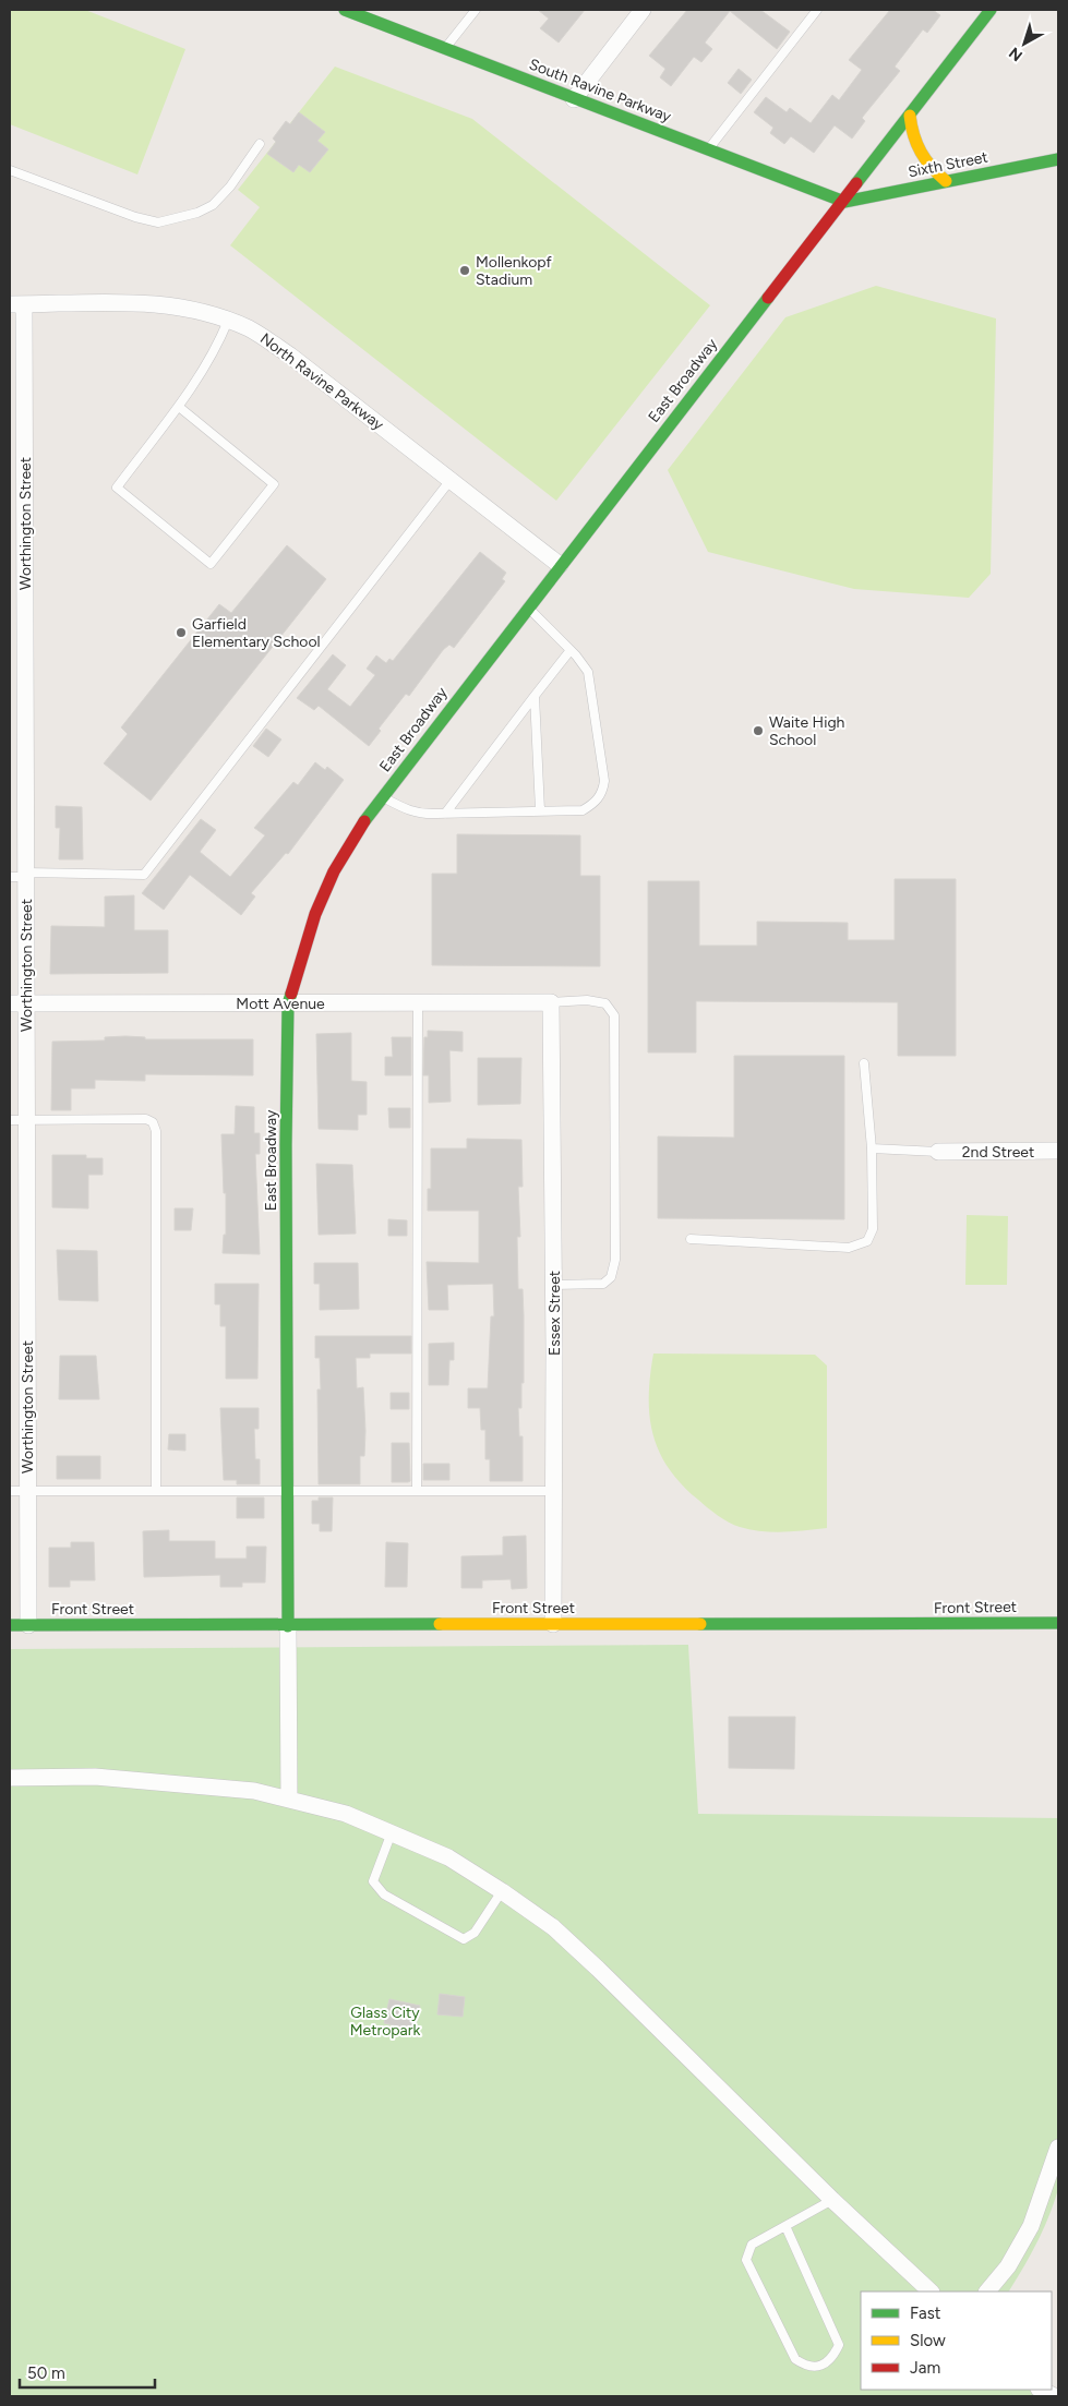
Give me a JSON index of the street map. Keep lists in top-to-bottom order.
{
  "streets": {
    "street": [
      "South Ravine Parkway",
      "Sixth Street",
      "East Broadway",
      "North Ravine Parkway",
      "Worthington Street",
      "Mott Avenue",
      "2nd Street",
      "Essex Street",
      "Front Street"
    ]
  },
  "crossings": [
    ["South Ravine Parkway", "Sixth Street"],
    ["South Ravine Parkway", "East Broadway"],
    ["Sixth Street", "East Broadway"],
    ["East Broadway", "North Ravine Parkway"],
    ["East Broadway", "Mott Avenue"],
    ["East Broadway", "Front Street"],
    ["North Ravine Parkway", "Worthington Street"],
    ["Worthington Street", "Mott Avenue"],
    ["Worthington Street", "Front Street"],
    ["Mott Avenue", "Essex Street"],
    ["Essex Street", "Front Street"]
  ],
  "parks": ["Glass City Metropark"],
  "places": ["Mollenkopf Stadium", "Garfield Elementary School", "Waite High School"],
  "legend": ["Fast", "Slow", "Jam"],
  "scale_bar": "50 m",
  "north": "bottom left"
}
